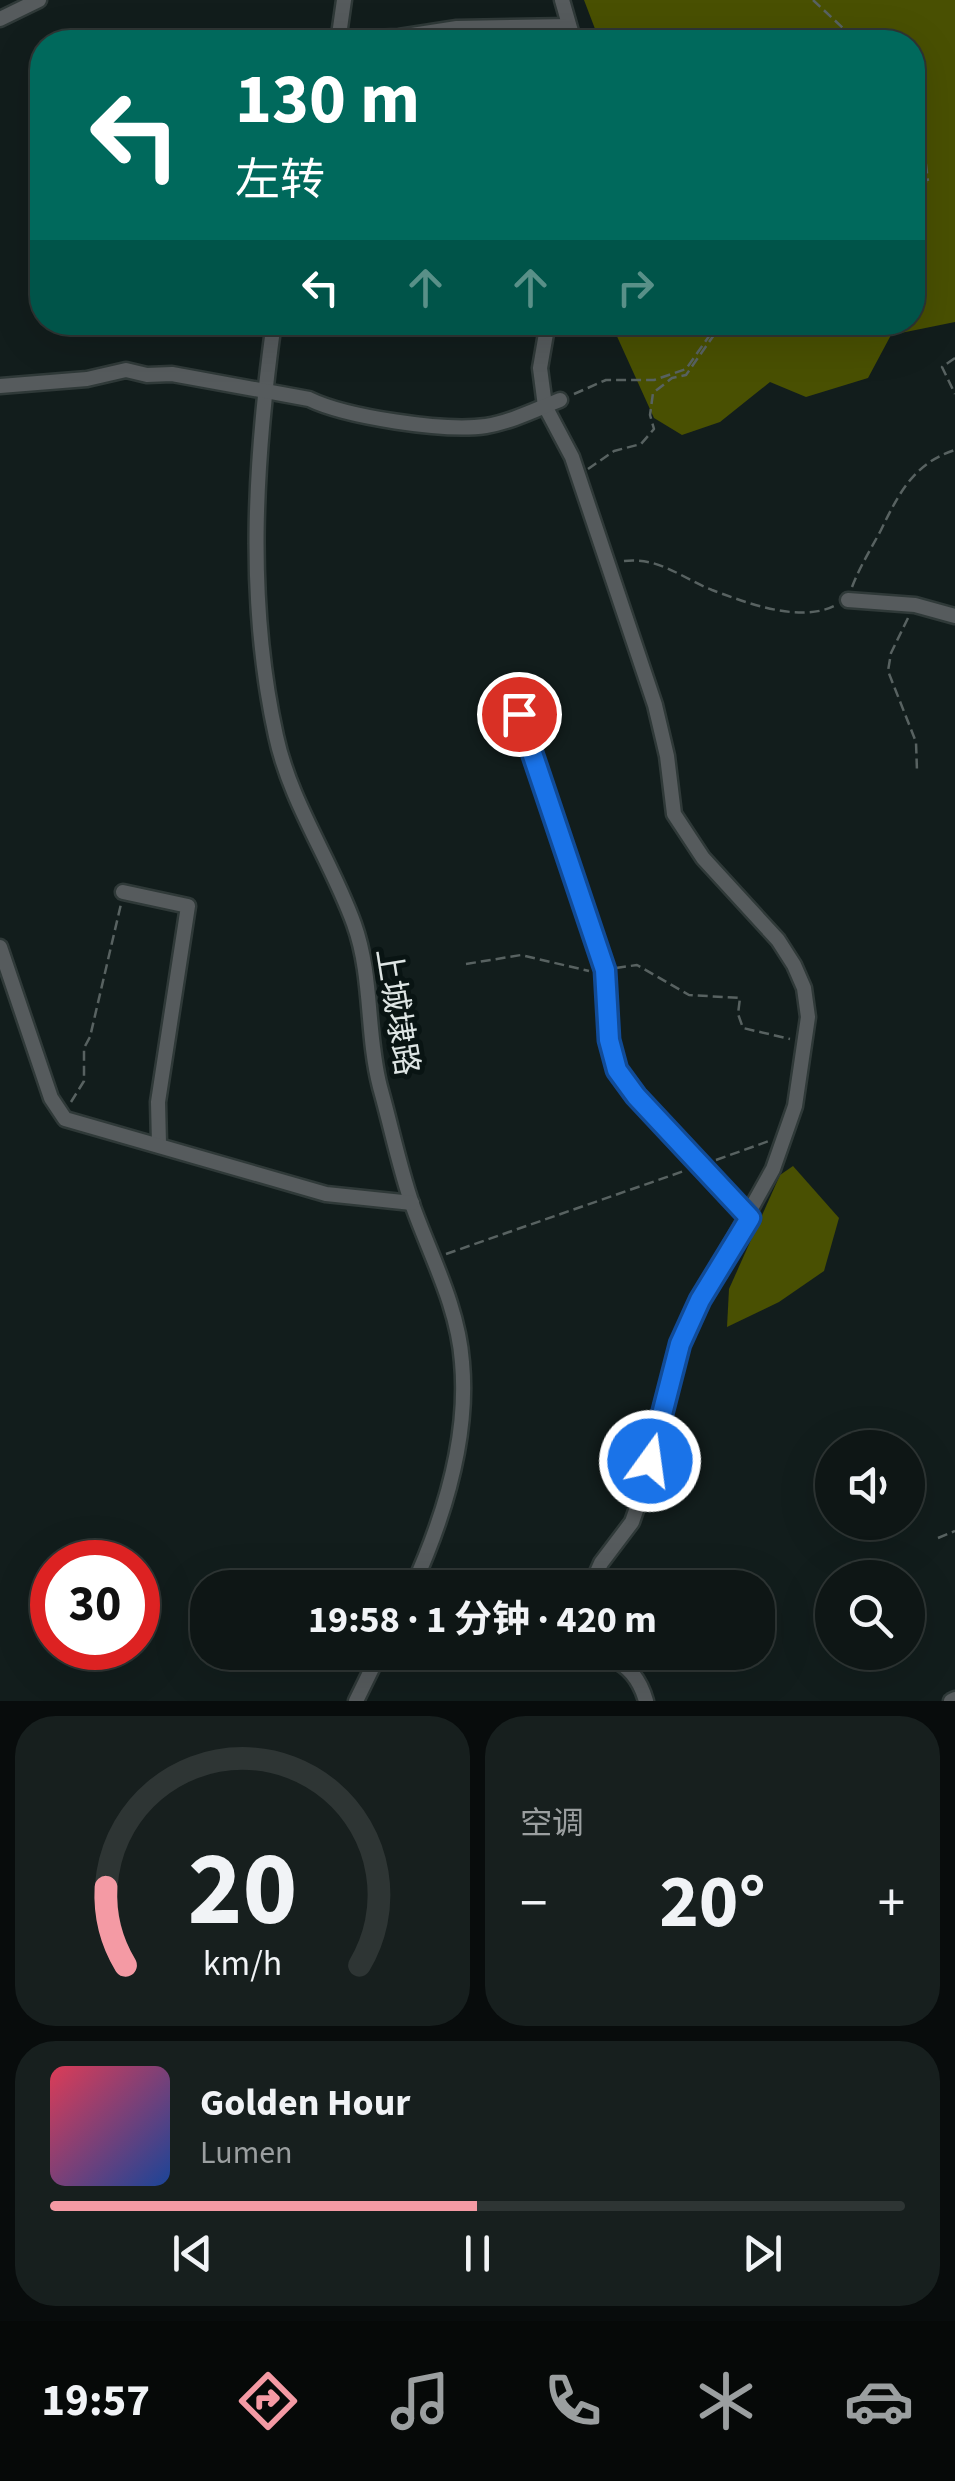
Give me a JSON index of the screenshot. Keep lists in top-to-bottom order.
{
  "streets": {
    "street": ["上城埭路"]
  },
  "page": {
    "turn": ["130 m", "左转"],
    "limit": "30",
    "trip": "19:58 · 1 分钟 · 420 m",
    "tile": "空调",
    "heat": ["−", "20°", "+"],
    "song": ["Golden Hour", "Lumen"],
    "tabs": "19:57",
    "gauge": ["20", "km/h"]
  }
}
